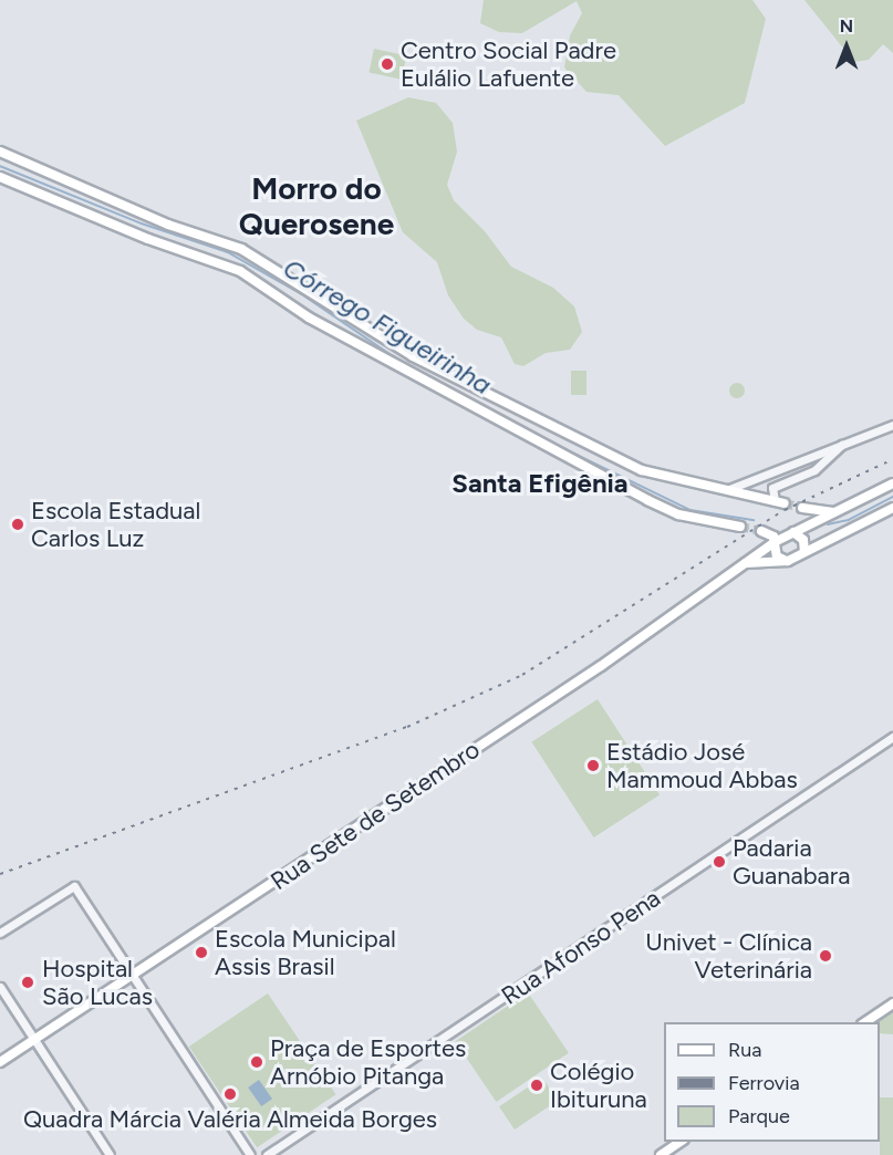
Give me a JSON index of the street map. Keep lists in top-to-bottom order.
{
  "streets": {
    "main road": ["Rua Sete de Setembro"],
    "street": ["Rua Afonso Pena"]
  },
  "districts": ["Morro do Querosene", "Santa Efigênia"],
  "water": ["Córrego Figueirinha"],
  "places": [
    "Centro Social Padre Eulálio Lafuente",
    "Escola Estadual Carlos Luz",
    "Estádio José Mammoud Abbas",
    "Padaria Guanabara",
    "Escola Municipal Assis Brasil",
    "Univet - Clínica Veterinária",
    "Hospital São Lucas",
    "Praça de Esportes Arnóbio Pitanga",
    "Colégio Ibituruna",
    "Quadra Márcia Valéria Almeida Borges"
  ],
  "legend": ["Rua", "Ferrovia", "Parque"],
  "north": "top"
}
